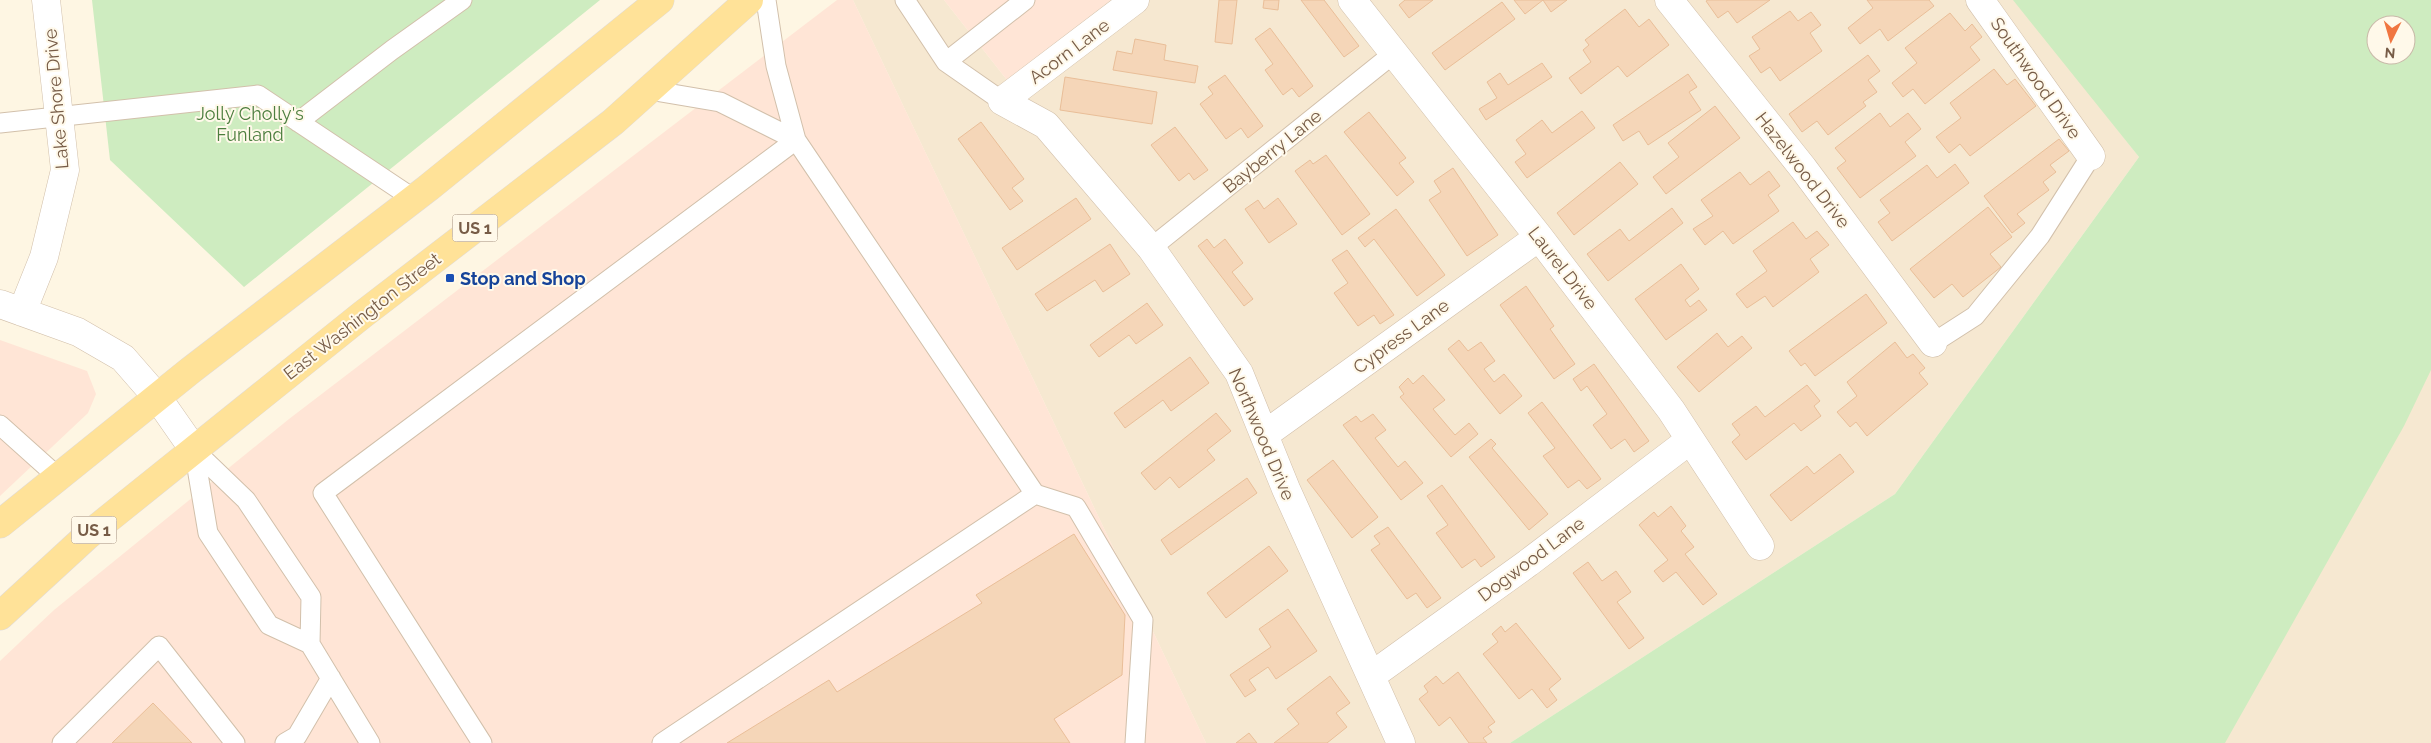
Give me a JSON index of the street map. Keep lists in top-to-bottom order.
{
  "streets": {
    "main road": ["US 1", "East Washington Street"],
    "street": [
      "Acorn Lane",
      "Southwood Drive",
      "Lake Shore Drive",
      "Hazelwood Drive",
      "Laurel Drive",
      "Cypress Lane",
      "Northwood Drive",
      "Dogwood Lane"
    ],
    "lane": ["Bayberry Lane"]
  },
  "crossings": [
    ["Acorn Lane", "Northwood Drive"],
    ["Bayberry Lane", "Laurel Drive"],
    ["Bayberry Lane", "Northwood Drive"],
    ["Laurel Drive", "Cypress Lane"],
    ["Laurel Drive", "Dogwood Lane"],
    ["Cypress Lane", "Northwood Drive"],
    ["Northwood Drive", "Dogwood Lane"]
  ],
  "parks": ["Jolly Cholly's Funland"],
  "places": {
    "transit": ["Stop and Shop"]
  },
  "north": "bottom"
}
